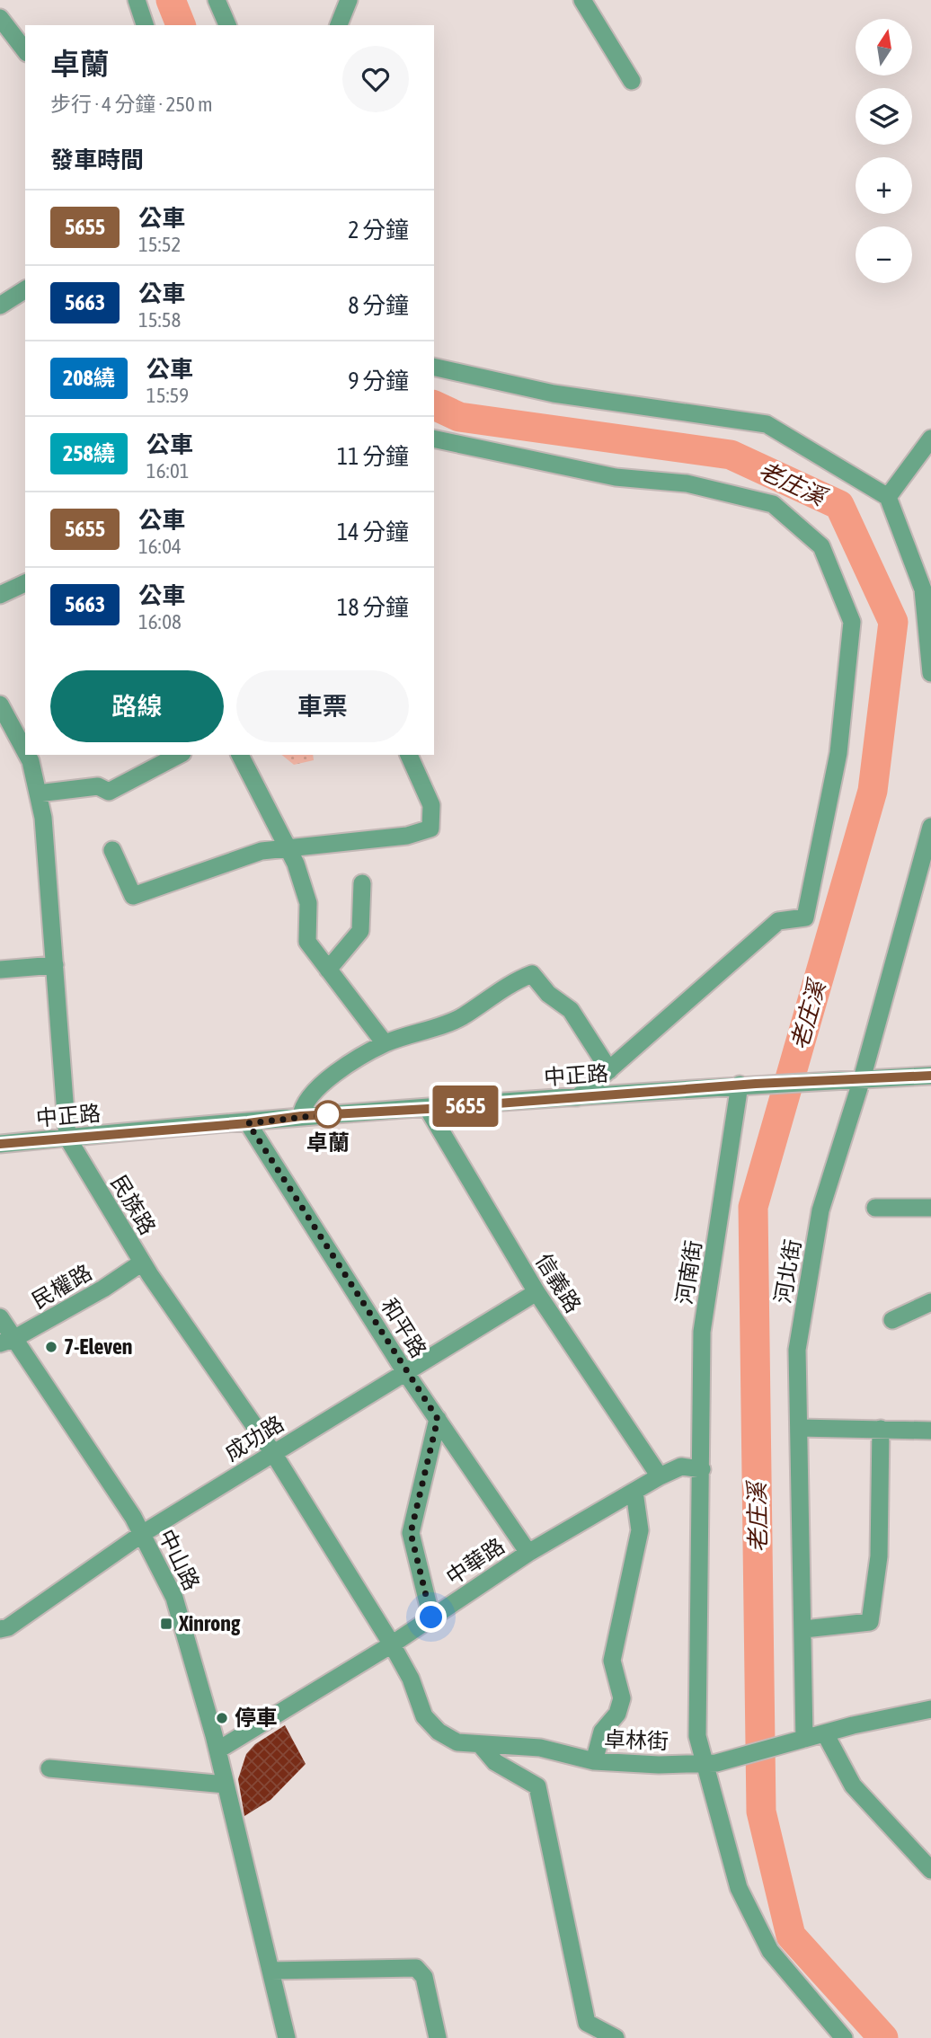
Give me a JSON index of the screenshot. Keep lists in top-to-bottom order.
{
  "streets": {
    "street": [
      "中正路",
      "民族路",
      "河北街",
      "河南街",
      "信義路",
      "民權路",
      "和平路",
      "成功路",
      "中山路",
      "中華路",
      "卓林街"
    ]
  },
  "crossings": [
    ["中正路", "民族路"],
    ["中正路", "河北街"],
    ["中正路", "河南街"],
    ["中正路", "信義路"],
    ["中正路", "和平路"],
    ["民族路", "民權路"],
    ["民族路", "成功路"],
    ["民族路", "中華路"],
    ["民族路", "卓林街"],
    ["河北街", "卓林街"],
    ["河南街", "中華路"],
    ["河南街", "卓林街"],
    ["信義路", "成功路"],
    ["信義路", "中華路"],
    ["民權路", "中山路"],
    ["和平路", "成功路"],
    ["和平路", "中華路"],
    ["成功路", "中山路"],
    ["中山路", "中華路"],
    ["中華路", "卓林街"]
  ],
  "water": ["老庄溪"],
  "places": {
    "other": ["卓蘭", "7-Eleven", "停車"],
    "transit": ["Xinrong"]
  },
  "lines": ["bus line 5655"],
  "north": "top",
  "page": {
    "on_map": "5655",
    "map_buttons": ["+", "−"],
    "heading": [
      ["卓蘭", "步行 · 4 分鐘 · 250 m"],
      "發車時間"
    ],
    "list": [
      {
        "mark": "5655",
        "name": "公車",
        "note": "15:52",
        "value": "2 分鐘"
      },
      {
        "mark": "5663",
        "name": "公車",
        "note": "15:58",
        "value": "8 分鐘"
      },
      {
        "mark": "208繞",
        "name": "公車",
        "note": "15:59",
        "value": "9 分鐘"
      },
      {
        "mark": "258繞",
        "name": "公車",
        "note": "16:01",
        "value": "11 分鐘"
      },
      {
        "mark": "5655",
        "name": "公車",
        "note": "16:04",
        "value": "14 分鐘"
      },
      {
        "mark": "5663",
        "name": "公車",
        "note": "16:08",
        "value": "18 分鐘"
      }
    ],
    "buttons": ["路線", "車票"]
  }
}
